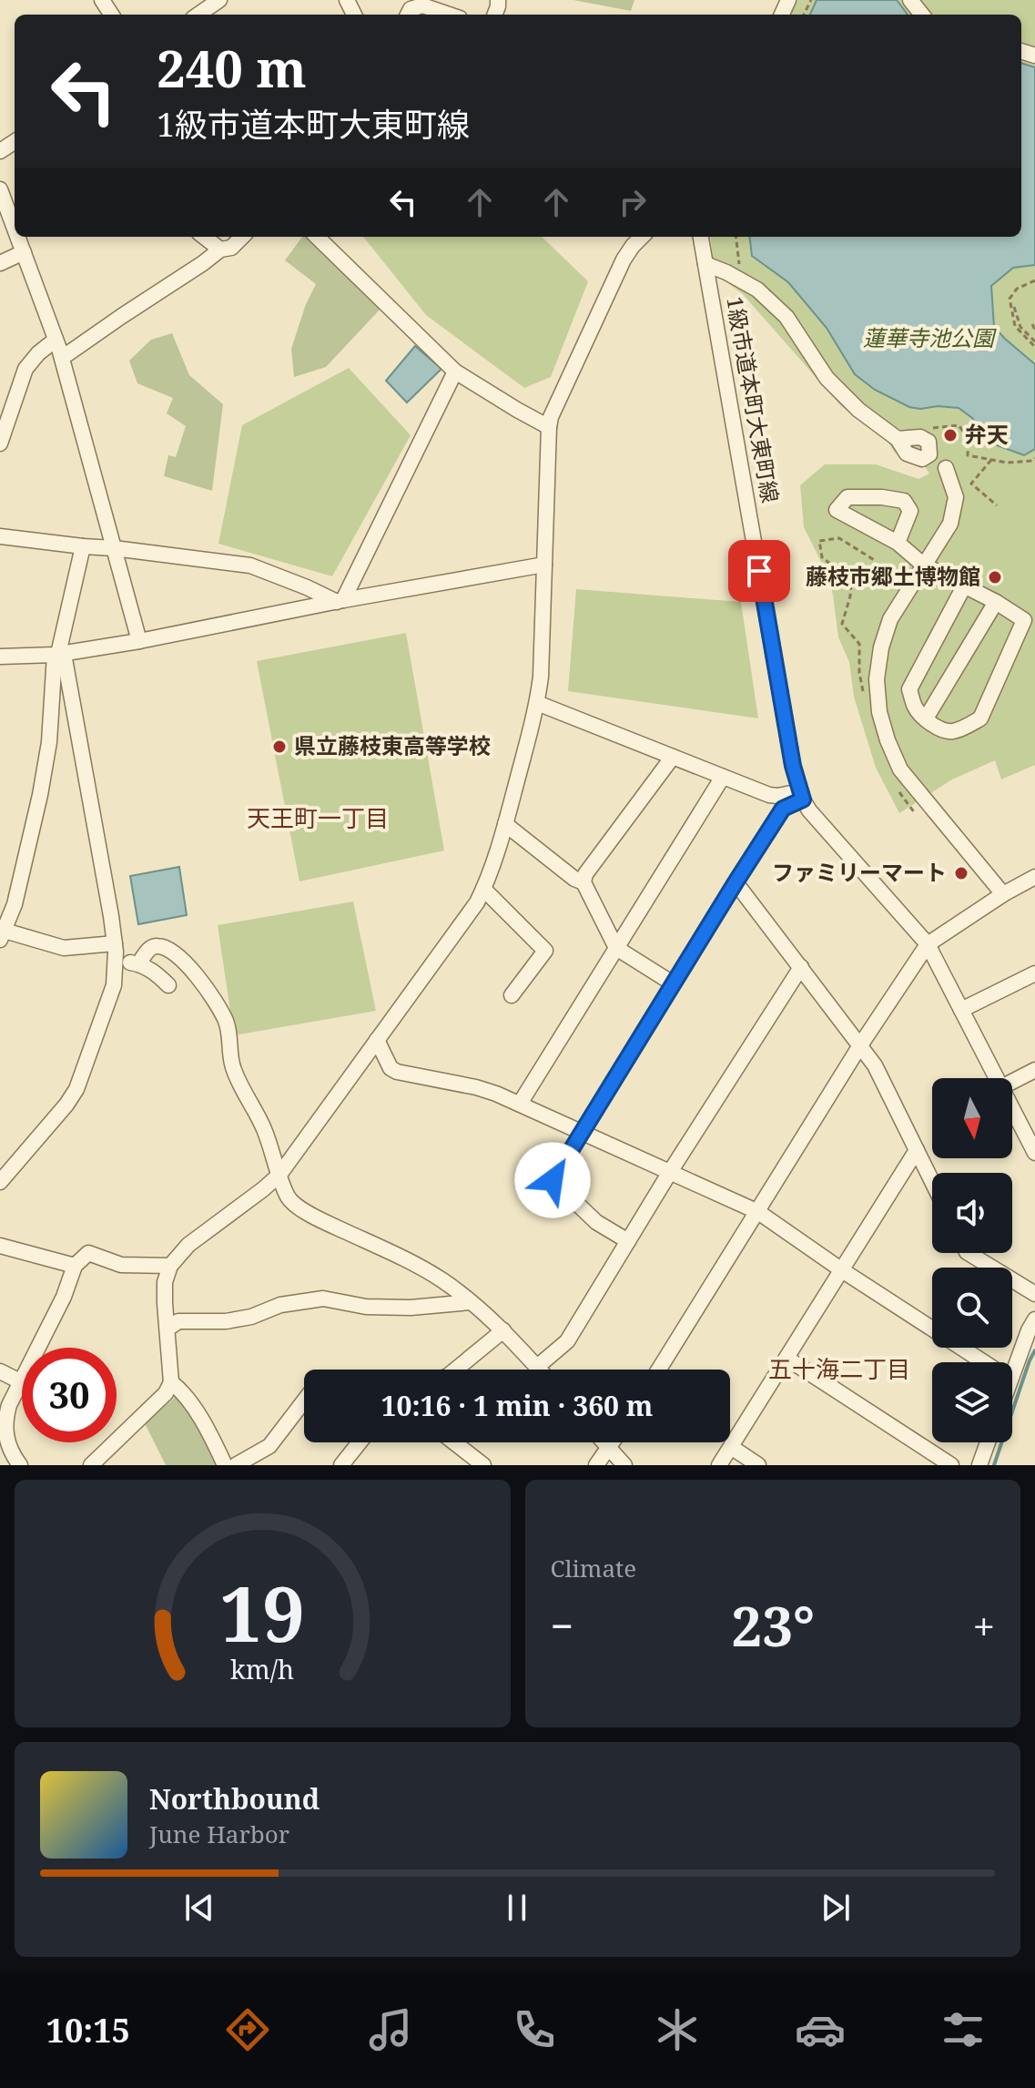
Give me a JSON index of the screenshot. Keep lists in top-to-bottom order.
{
  "streets": {
    "street": ["1級市道本町大東町線"]
  },
  "districts": ["天王町一丁目", "五十海二丁目"],
  "parks": ["蓮華寺池公園"],
  "places": [
    "弁天",
    "藤枝市郷土博物館",
    "県立藤枝東高等学校",
    "ファミリーマート"
  ],
  "north": "bottom",
  "page": {
    "turn": ["240 m", "1級市道本町大東町線"],
    "limit": "30",
    "trip": "10:16 · 1 min · 360 m",
    "tile": "Climate",
    "heat": ["−", "23°", "+"],
    "song": ["Northbound", "June Harbor"],
    "tabs": "10:15",
    "gauge": ["19", "km/h"]
  }
}
